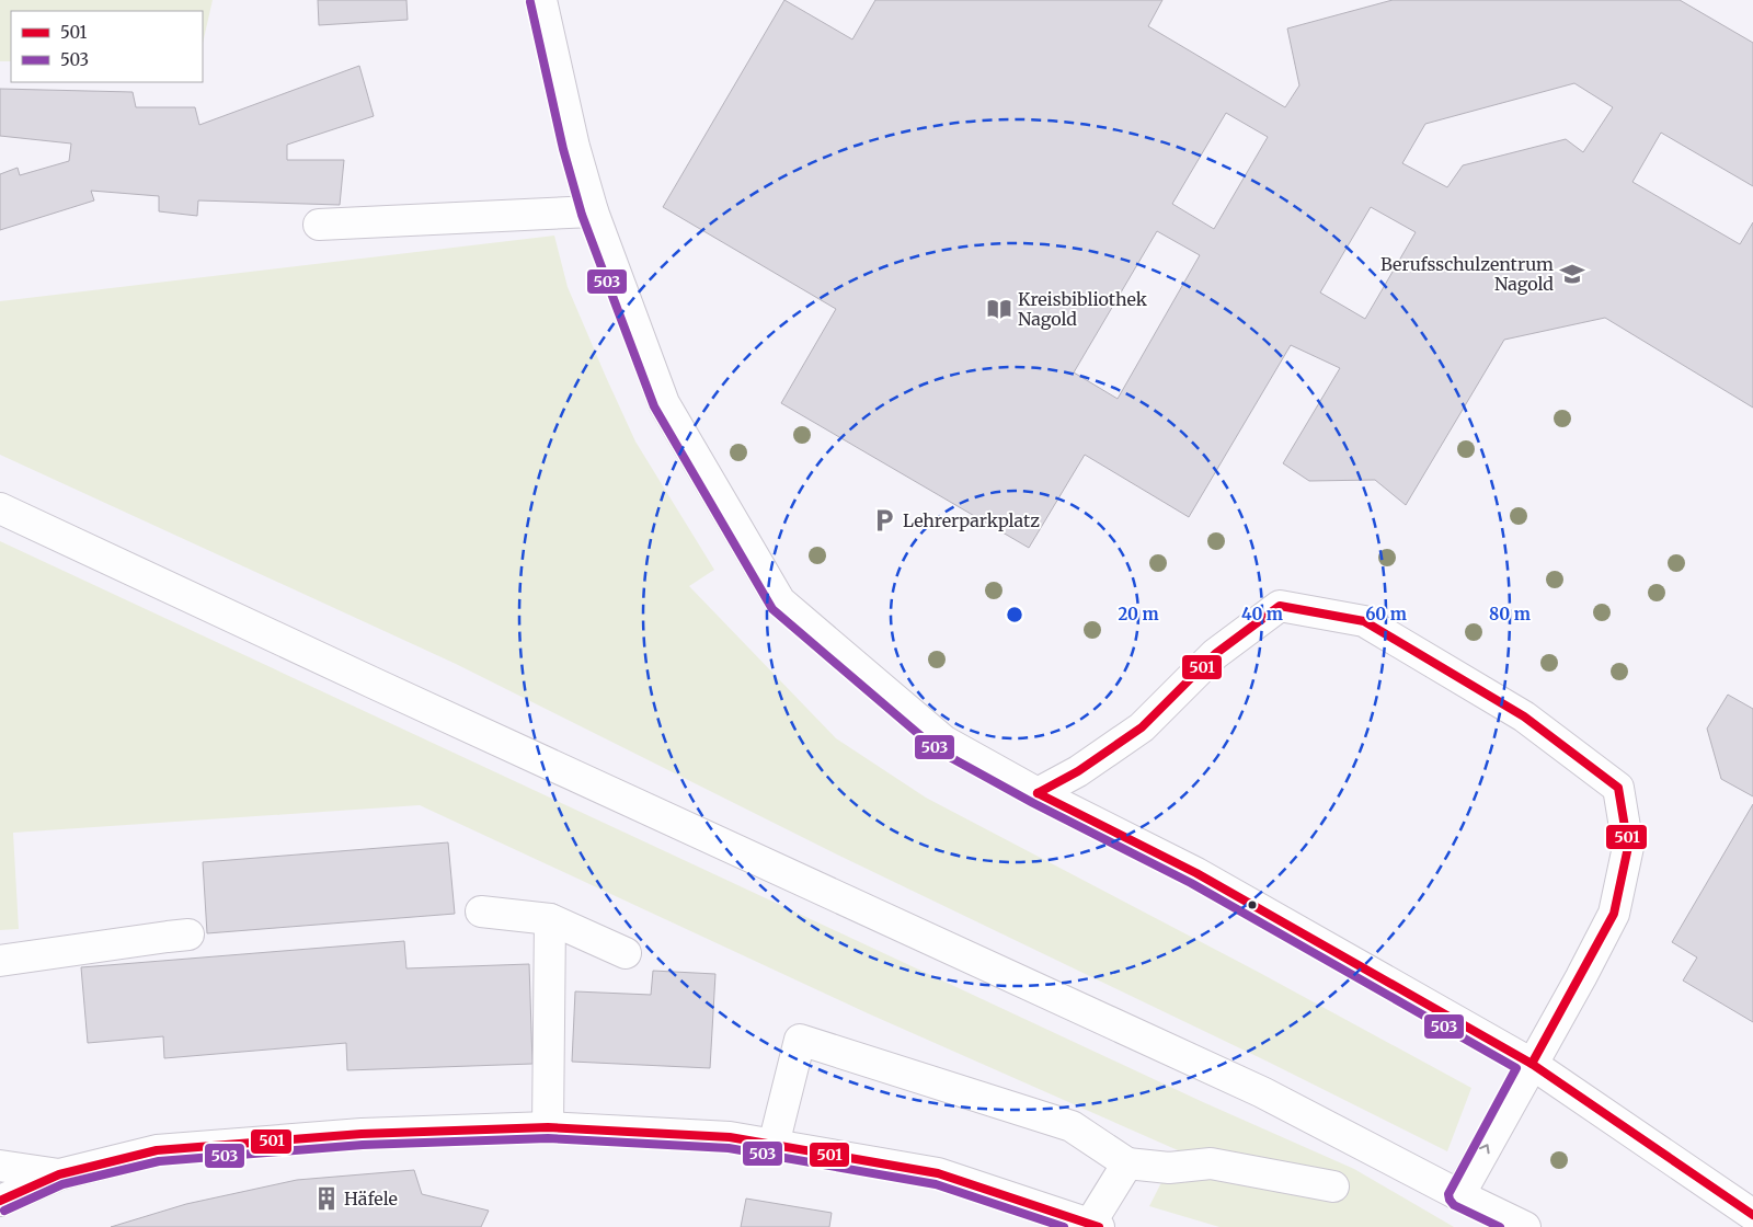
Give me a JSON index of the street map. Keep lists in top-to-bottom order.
{
  "places": {
    "school or university": ["Berufsschulzentrum Nagold"],
    "library": ["Kreisbibliothek Nagold"],
    "parking": ["Lehrerparkplatz"],
    "building": ["Häfele"]
  },
  "lines": ["transit line 503", "transit line 501"],
  "legend": ["501", "503"],
  "rings": [
    "20 m",
    "40 m",
    "60 m",
    "80 m"
  ]
}
